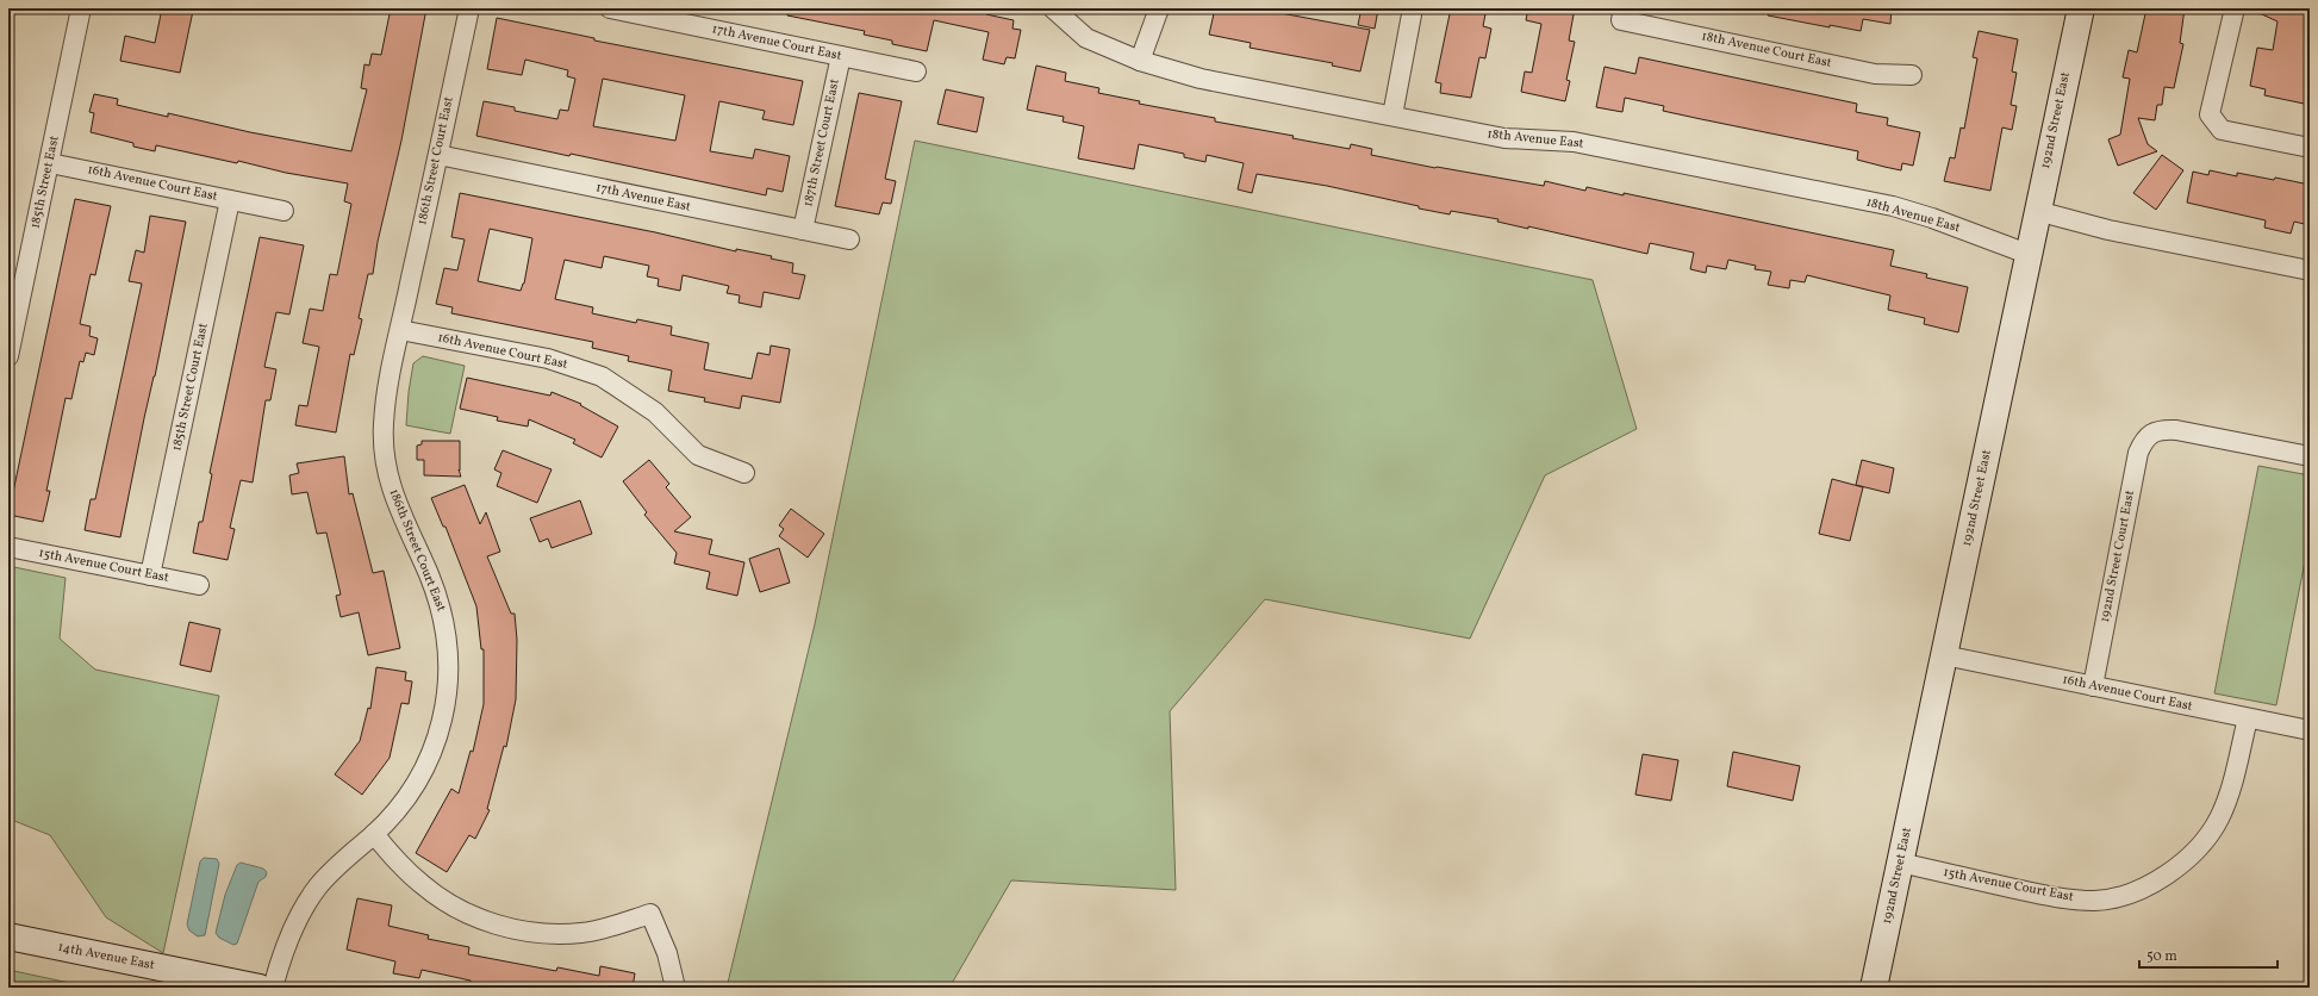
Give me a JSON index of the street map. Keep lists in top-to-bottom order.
{
  "streets": {
    "street": [
      "17th Avenue Court East",
      "18th Avenue Court East",
      "192nd Street East",
      "18th Avenue East",
      "187th Street Court East",
      "186th Street Court East",
      "185th Street East",
      "16th Avenue Court East",
      "17th Avenue East",
      "185th Street Court East",
      "192nd Street Court East",
      "15th Avenue Court East",
      "14th Avenue East"
    ]
  },
  "crossings": [
    ["17th Avenue Court East", "187th Street Court East"],
    ["192nd Street East", "18th Avenue East"],
    ["192nd Street East", "16th Avenue Court East"],
    ["192nd Street East", "15th Avenue Court East"],
    ["187th Street Court East", "17th Avenue East"],
    ["186th Street Court East", "16th Avenue Court East"],
    ["186th Street Court East", "17th Avenue East"],
    ["185th Street East", "16th Avenue Court East"],
    ["16th Avenue Court East", "185th Street Court East"],
    ["16th Avenue Court East", "192nd Street Court East"],
    ["16th Avenue Court East", "15th Avenue Court East"],
    ["185th Street Court East", "15th Avenue Court East"]
  ],
  "scale_bar": "50 m"
}
